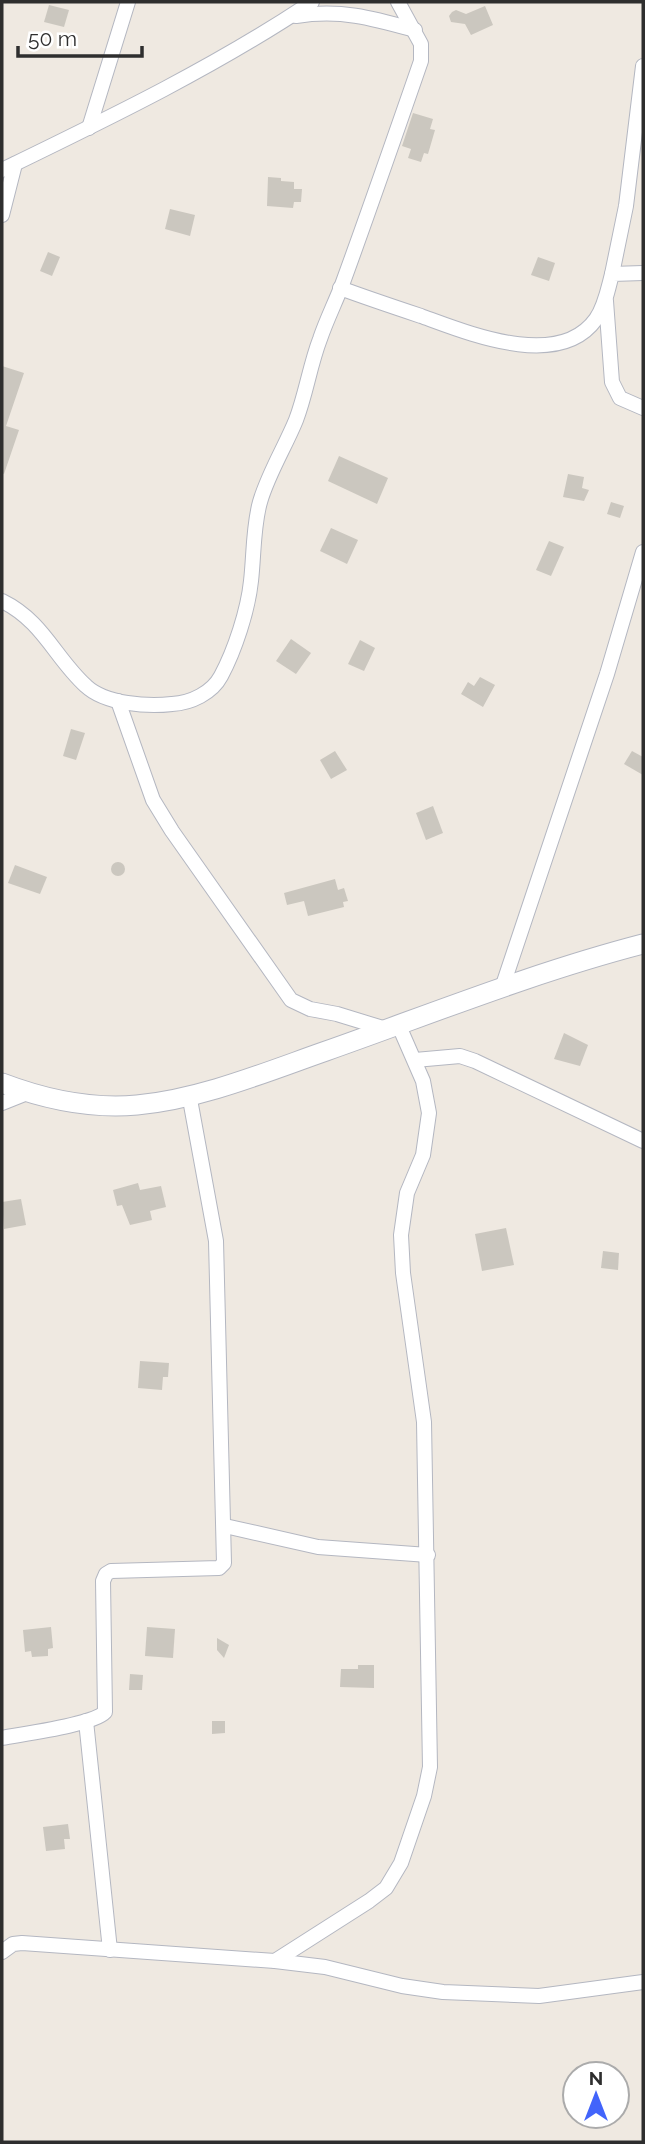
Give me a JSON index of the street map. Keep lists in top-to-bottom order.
{
  "scale_bar": "50 m",
  "north": "top"
}
